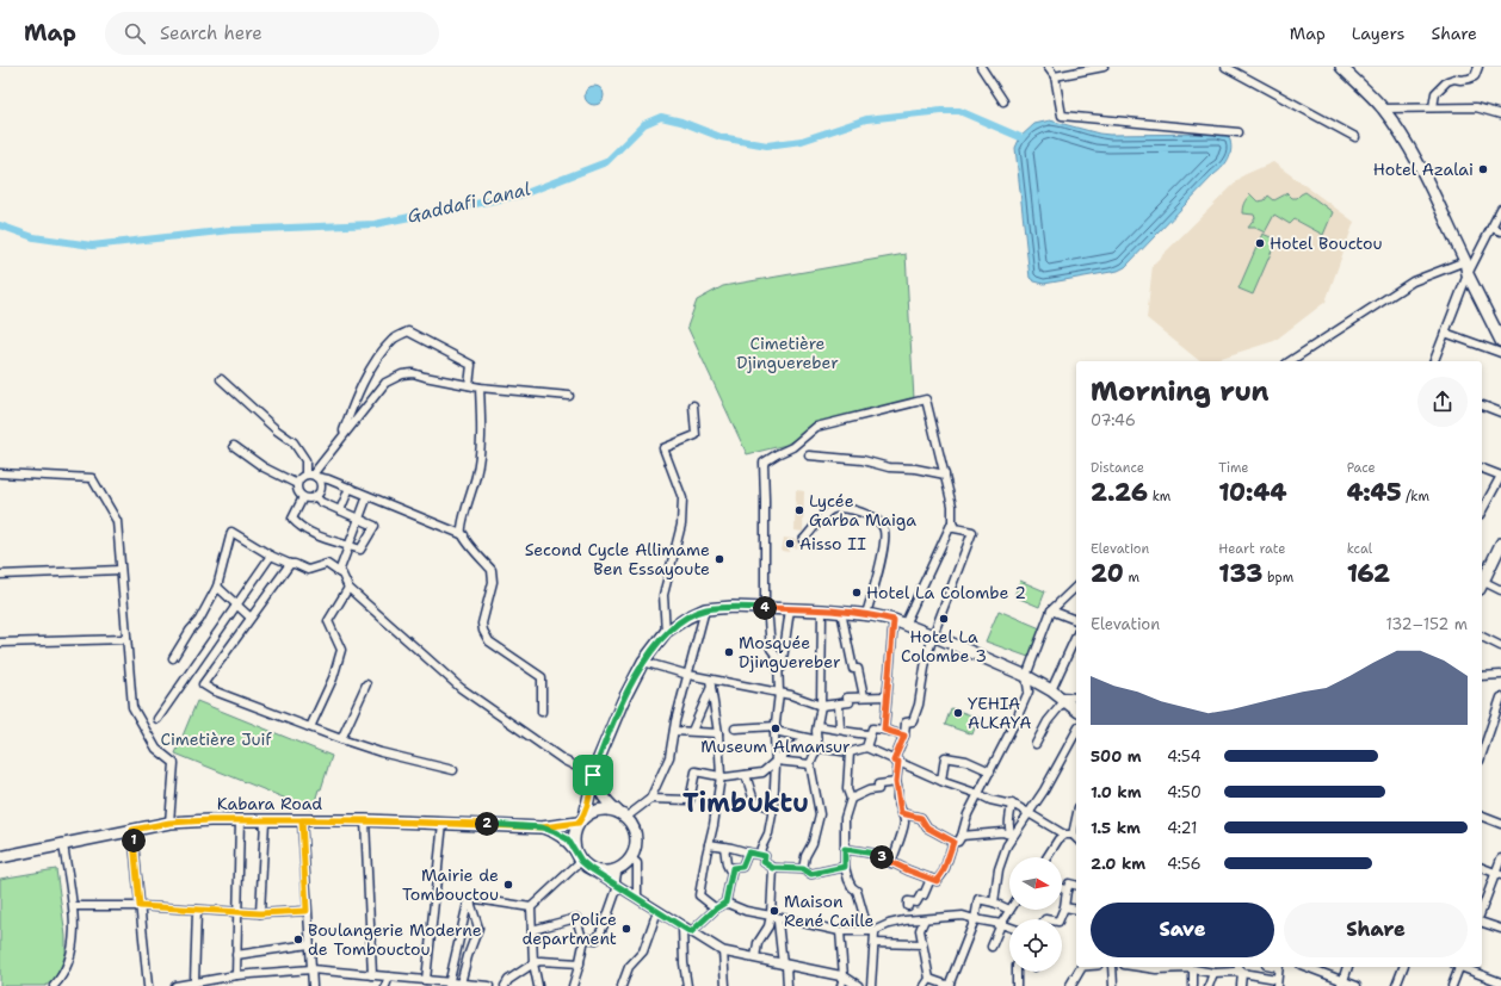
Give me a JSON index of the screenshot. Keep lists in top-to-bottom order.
{
  "streets": {
    "main road": ["Kabara Road"]
  },
  "districts": ["Timbuktu"],
  "water": ["Gaddafi Canal"],
  "parks": ["Cimetière Djinguereber", "Cimetière Juif"],
  "places": [
    "Hotel Azalai",
    "Hotel Bouctou",
    "Lycée Garba Maiga",
    "Aisso II",
    "Second Cycle Allimame Ben Essayoute",
    "Hotel La Colombe 2",
    "Hotel La Colombe 3",
    "Mosquée Djinguereber",
    "YEHIA ALKAYA",
    "Museum Almansur",
    "Mairie de Tombouctou",
    "Maison René Caille",
    "Police department",
    "Boulangerie Moderne de Tombouctou"
  ],
  "north": "right",
  "page": {
    "header": "Map",
    "search": "Search here",
    "nav": ["Map", "Layers", "Share"],
    "heading": ["Morning run", "07:46"],
    "stats": [
      ["Distance", "2.26 km"],
      ["Time", "10:44"],
      ["Pace", "4:45 /km"],
      ["Elevation", "20 m"],
      ["Heart rate", "133 bpm"],
      ["kcal", "162"]
    ],
    "pins": [
      "4",
      "2",
      "1",
      "3"
    ],
    "chart": ["Elevation", "132–152 m"],
    "list": [
      {
        "name": "500 m",
        "note": "4:54"
      },
      {
        "name": "1.0 km",
        "note": "4:50"
      },
      {
        "name": "1.5 km",
        "note": "4:21"
      },
      {
        "name": "2.0 km",
        "note": "4:56"
      }
    ],
    "buttons": ["Save", "Share"]
  }
}
